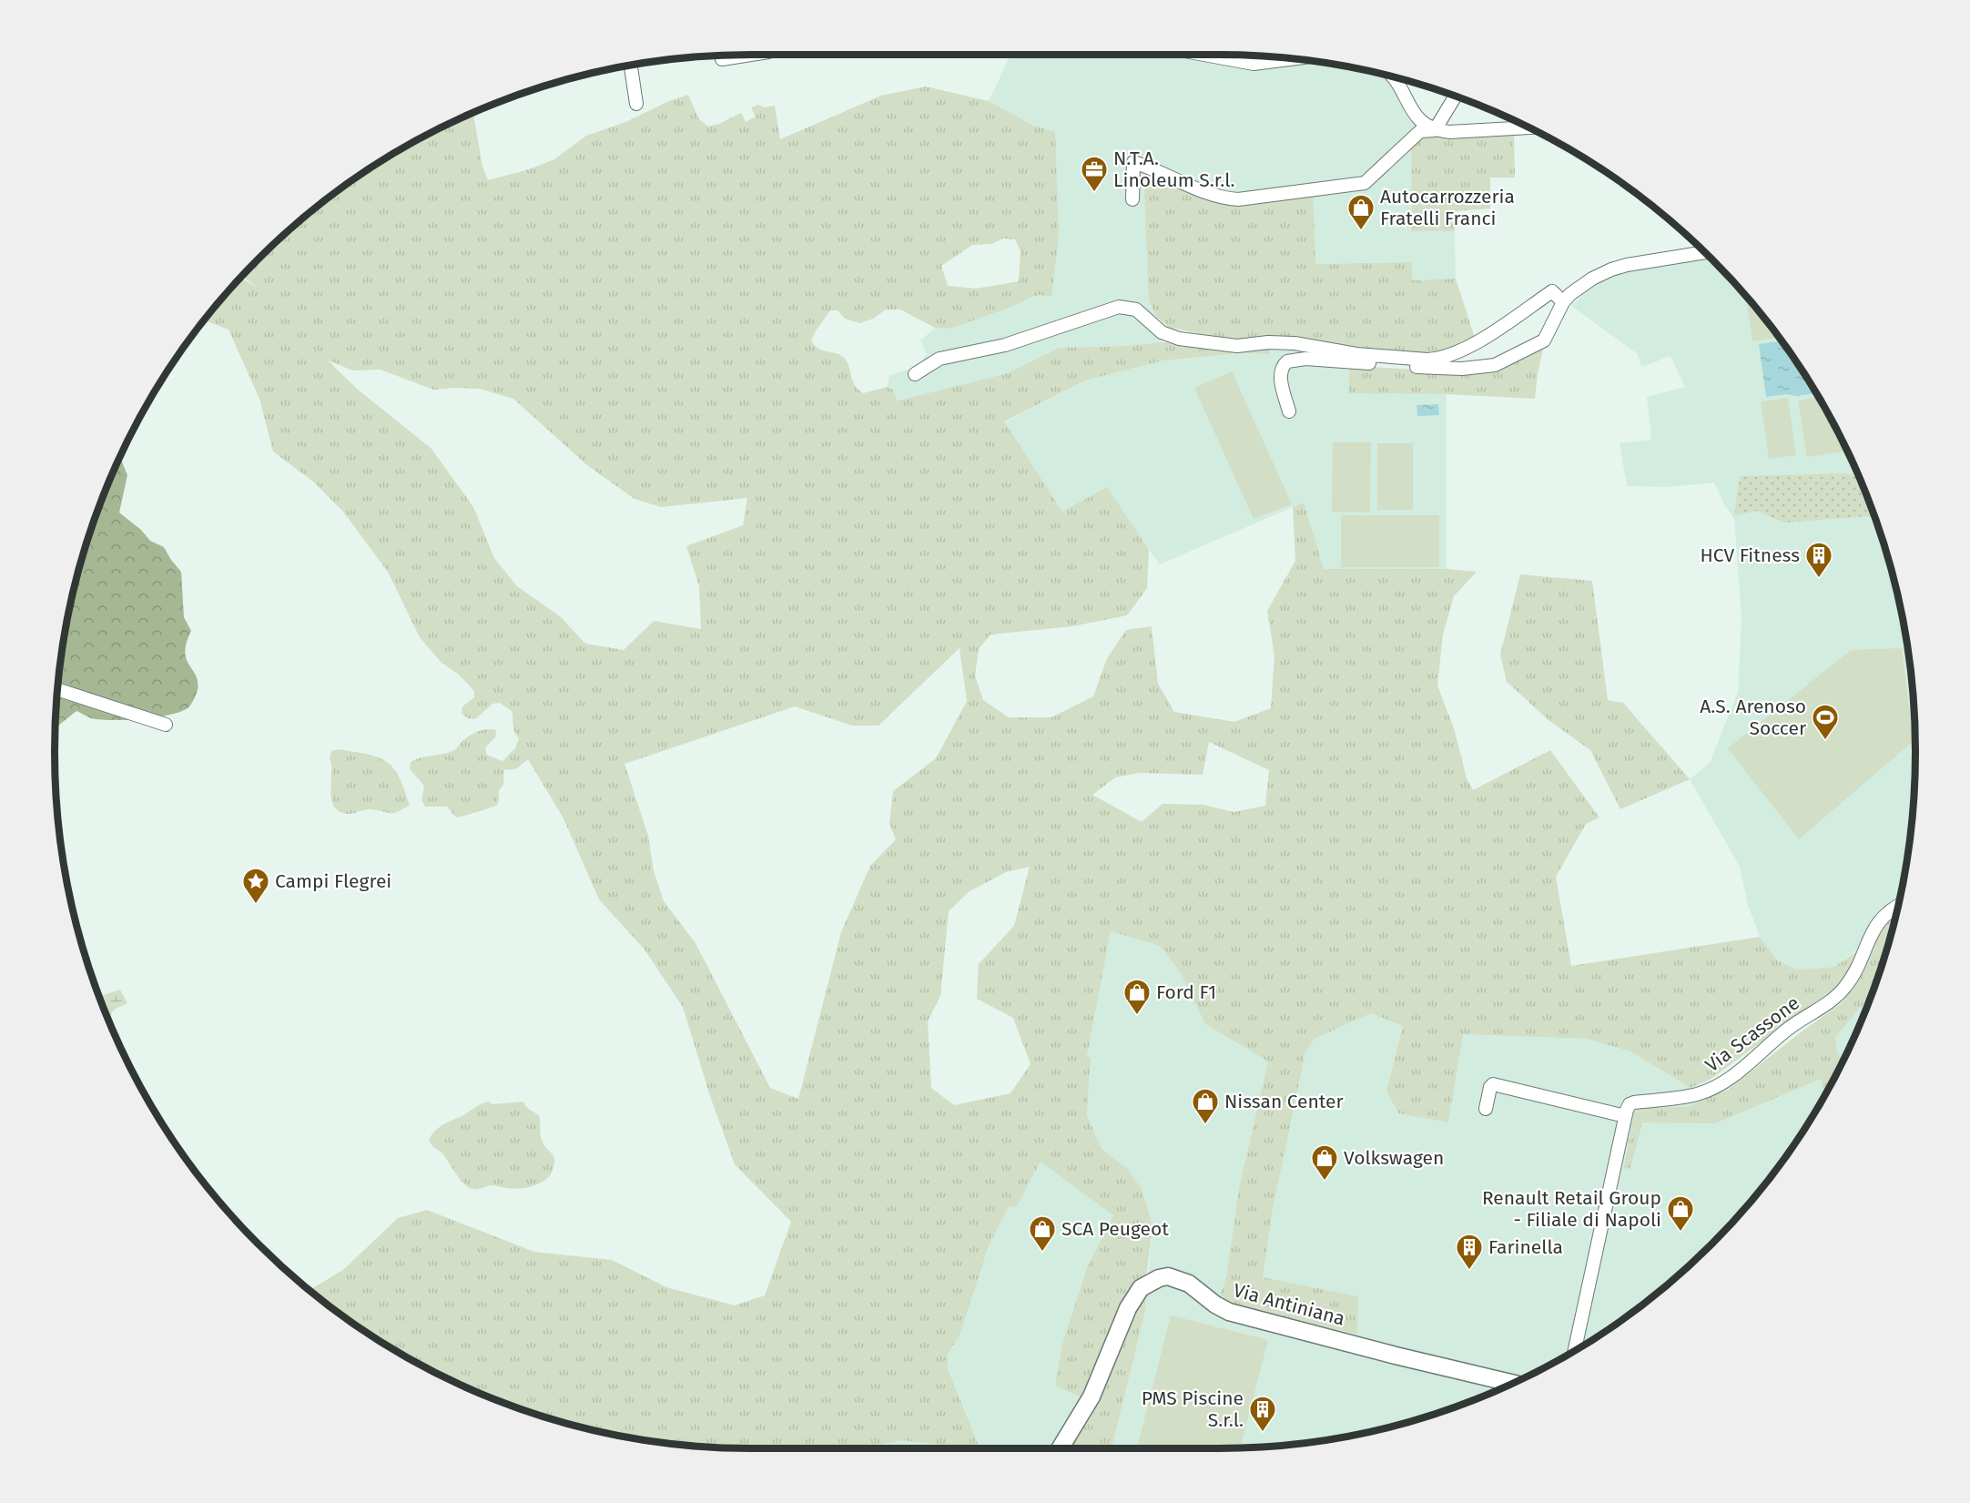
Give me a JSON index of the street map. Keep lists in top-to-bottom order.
{
  "streets": {
    "street": ["Via Scassone", "Via Antiniana"]
  },
  "places": {
    "office": ["N.T.A. Linoleum S.r.l."],
    "shop": [
      "Autocarrozzeria Fratelli Franci",
      "Ford F1",
      "Nissan Center",
      "Volkswagen",
      "Renault Retail Group - Filiale di Napoli",
      "SCA Peugeot"
    ],
    "building": ["HCV Fitness", "Farinella", "PMS Piscine S.r.l."],
    "sports": ["A.S. Arenoso Soccer"],
    "place": ["Campi Flegrei"]
  }
}
